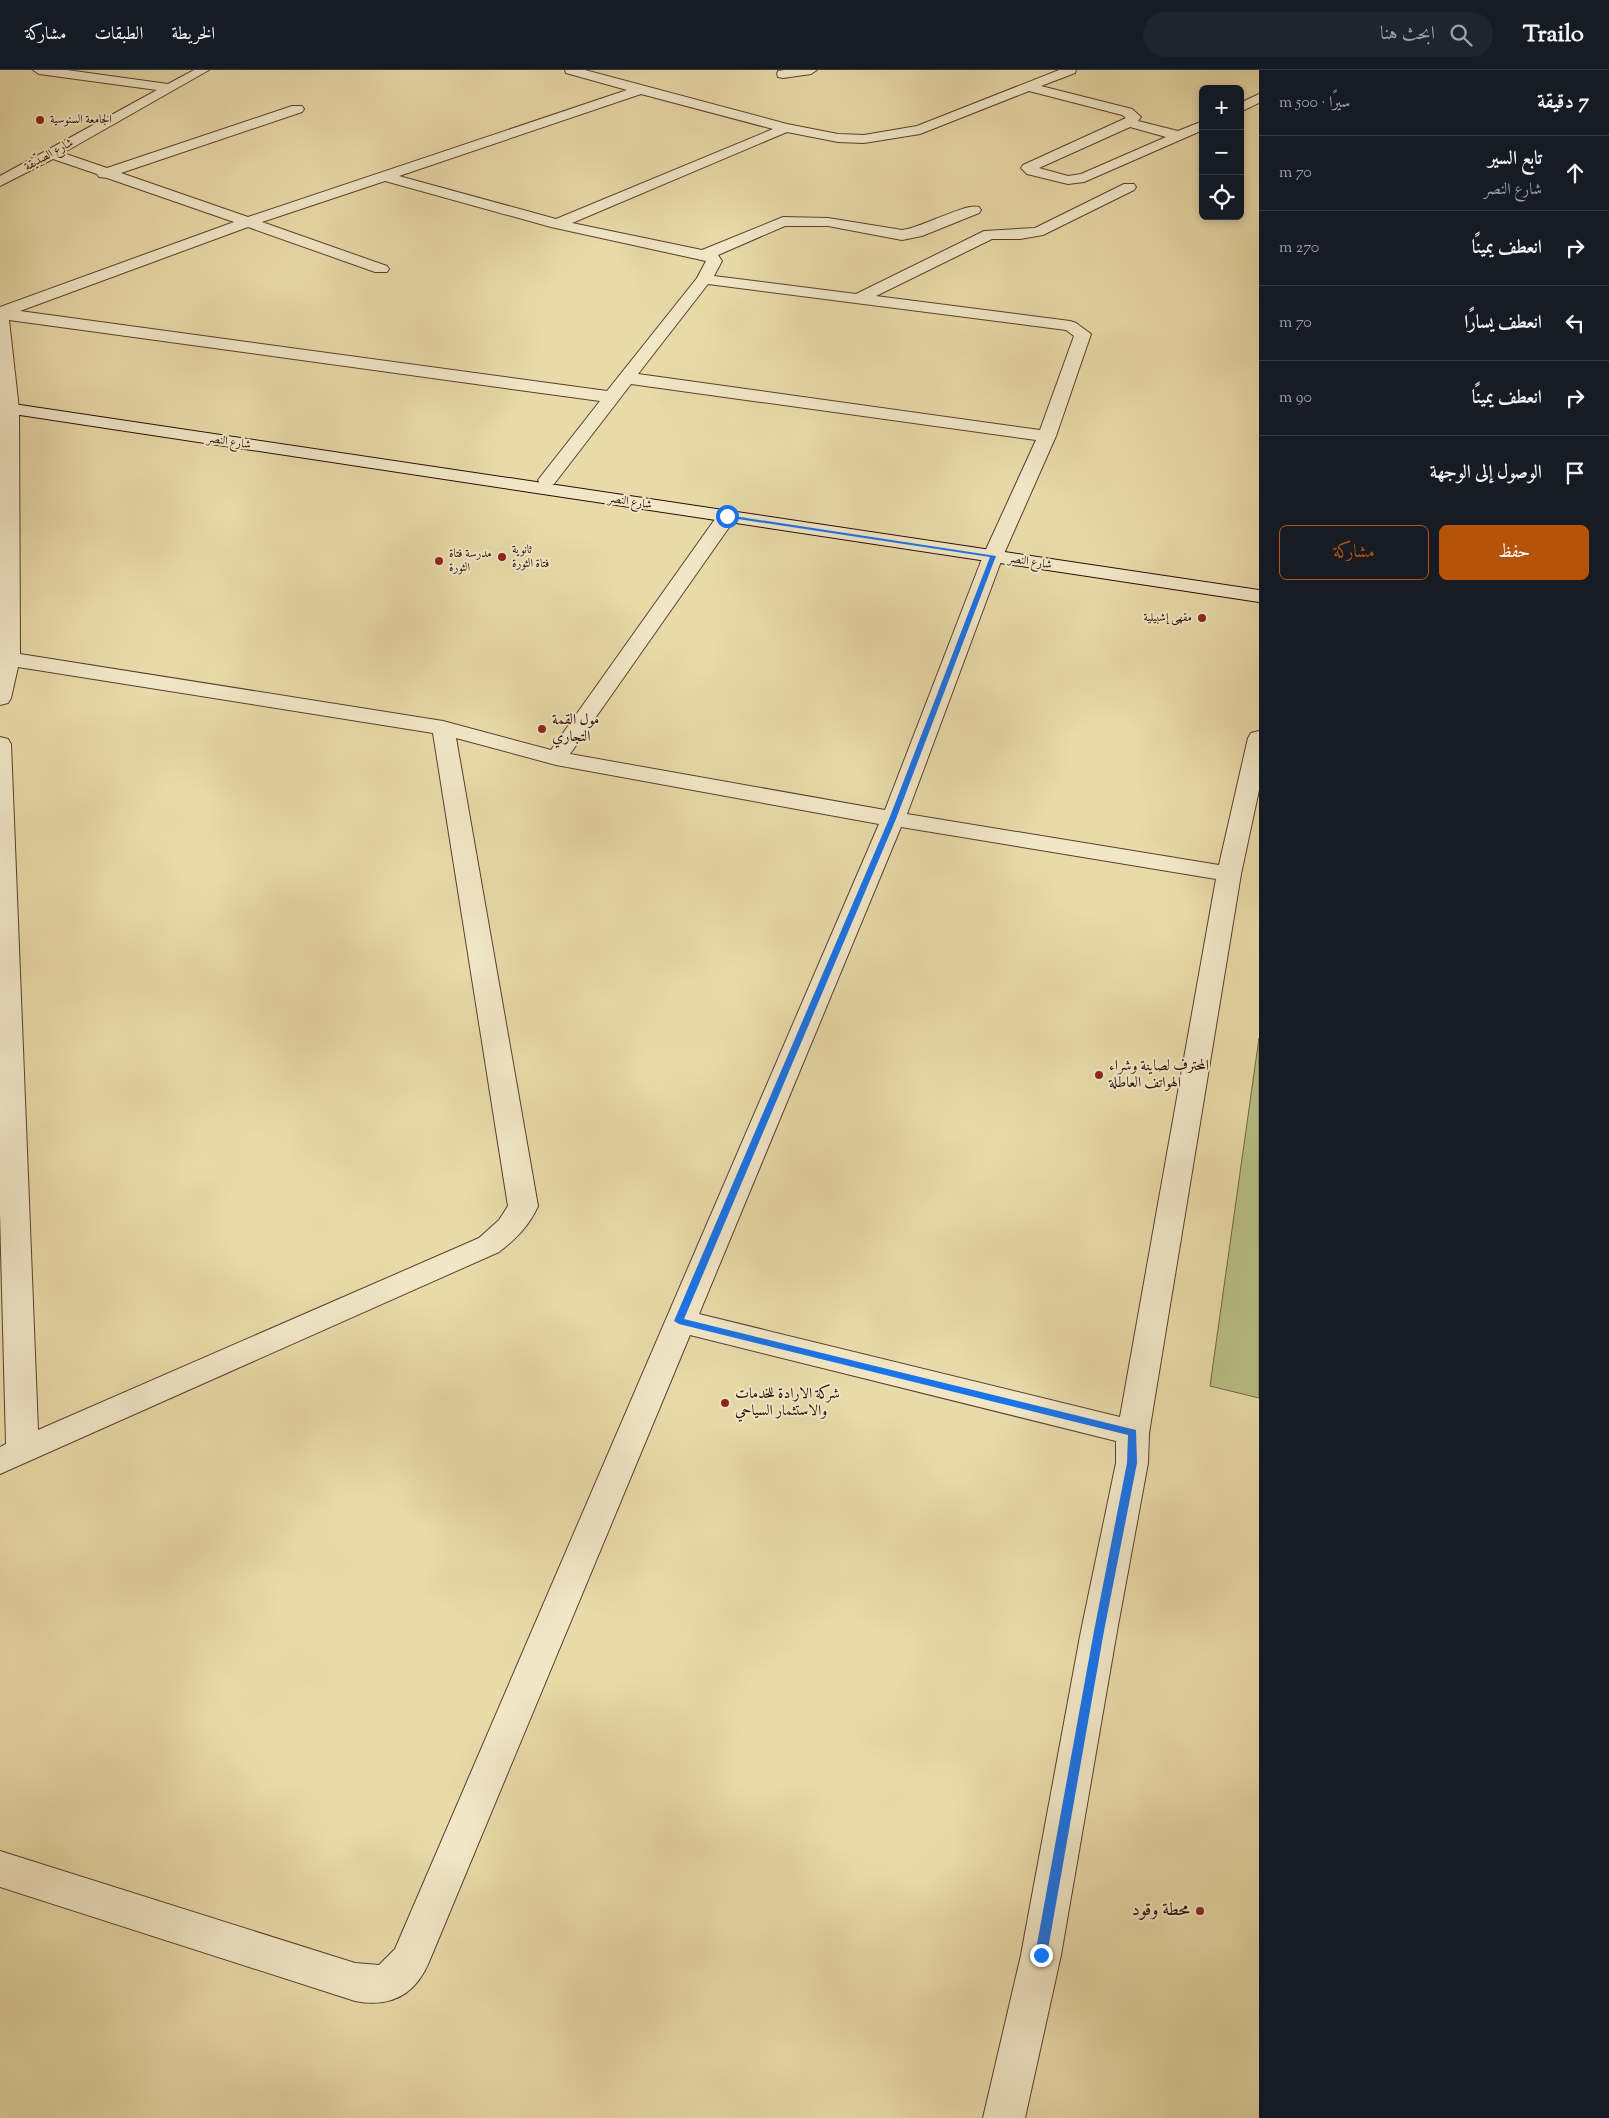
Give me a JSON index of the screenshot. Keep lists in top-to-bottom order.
{
  "streets": {
    "street": ["شارع الصدّيقة", "شارع النصر"]
  },
  "places": [
    "الجامعة السنوسية",
    "ثانوية فتاة الثورة",
    "مدرسة فتاة الثورة",
    "مقهى إشبيلية",
    "مول القمة التجاري",
    "المحترف لصاينة وشراء الهواتف العاطلة",
    "شركة الارادة للخدمات والاستثمار السياحي",
    "محطة وقود"
  ],
  "page": {
    "header": "Trailo",
    "search": "ابحث هنا",
    "nav": ["الخريطة", "الطبقات", "مشاركة"],
    "heading": ["7 دقيقة", "سيرًا · 500 m"],
    "map_buttons": ["+", "−"],
    "list": [
      ["تابع السير", "شارع النصر", "70 m"],
      ["انعطف يمينًا", "270 m"],
      ["انعطف يسارًا", "70 m"],
      ["انعطف يمينًا", "90 m"],
      "الوصول إلى الوجهة"
    ],
    "buttons": ["حفظ", "مشاركة"]
  }
}
